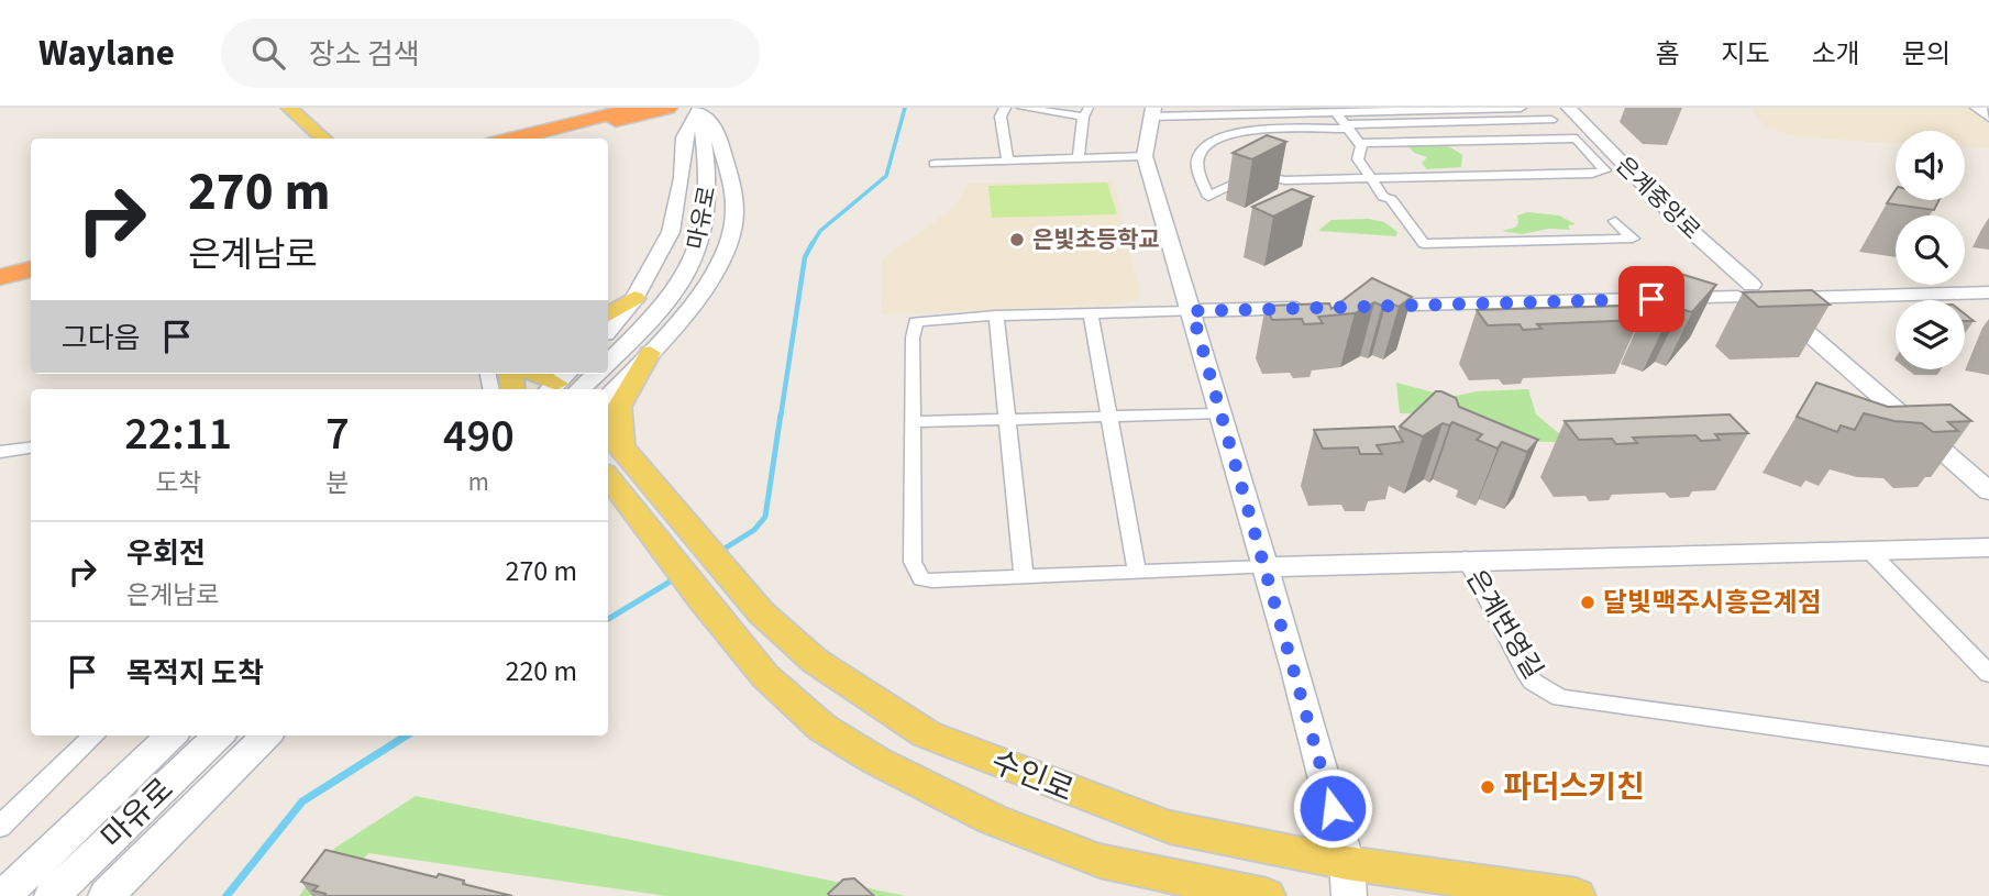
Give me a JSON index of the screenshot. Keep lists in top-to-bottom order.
{
  "streets": {
    "main road": ["마유로", "수인로"],
    "street": ["은계중앙로", "은계번영길"]
  },
  "places": ["은빛초등학교", "달빛맥주시흥은계점", "파더스키친"],
  "page": {
    "header": "Waylane",
    "search": "장소 검색",
    "nav": [
      "홈",
      "지도",
      "소개",
      "문의"
    ],
    "turn": ["270 m", "은계남로"],
    "then": "그다음",
    "eta": [
      "22:11",
      "도착",
      "7",
      "분",
      "490",
      "m"
    ],
    "list": [
      {
        "name": "우회전",
        "note": "은계남로",
        "value": "270 m"
      },
      {
        "name": "목적지 도착",
        "value": "220 m"
      }
    ]
  }
}
